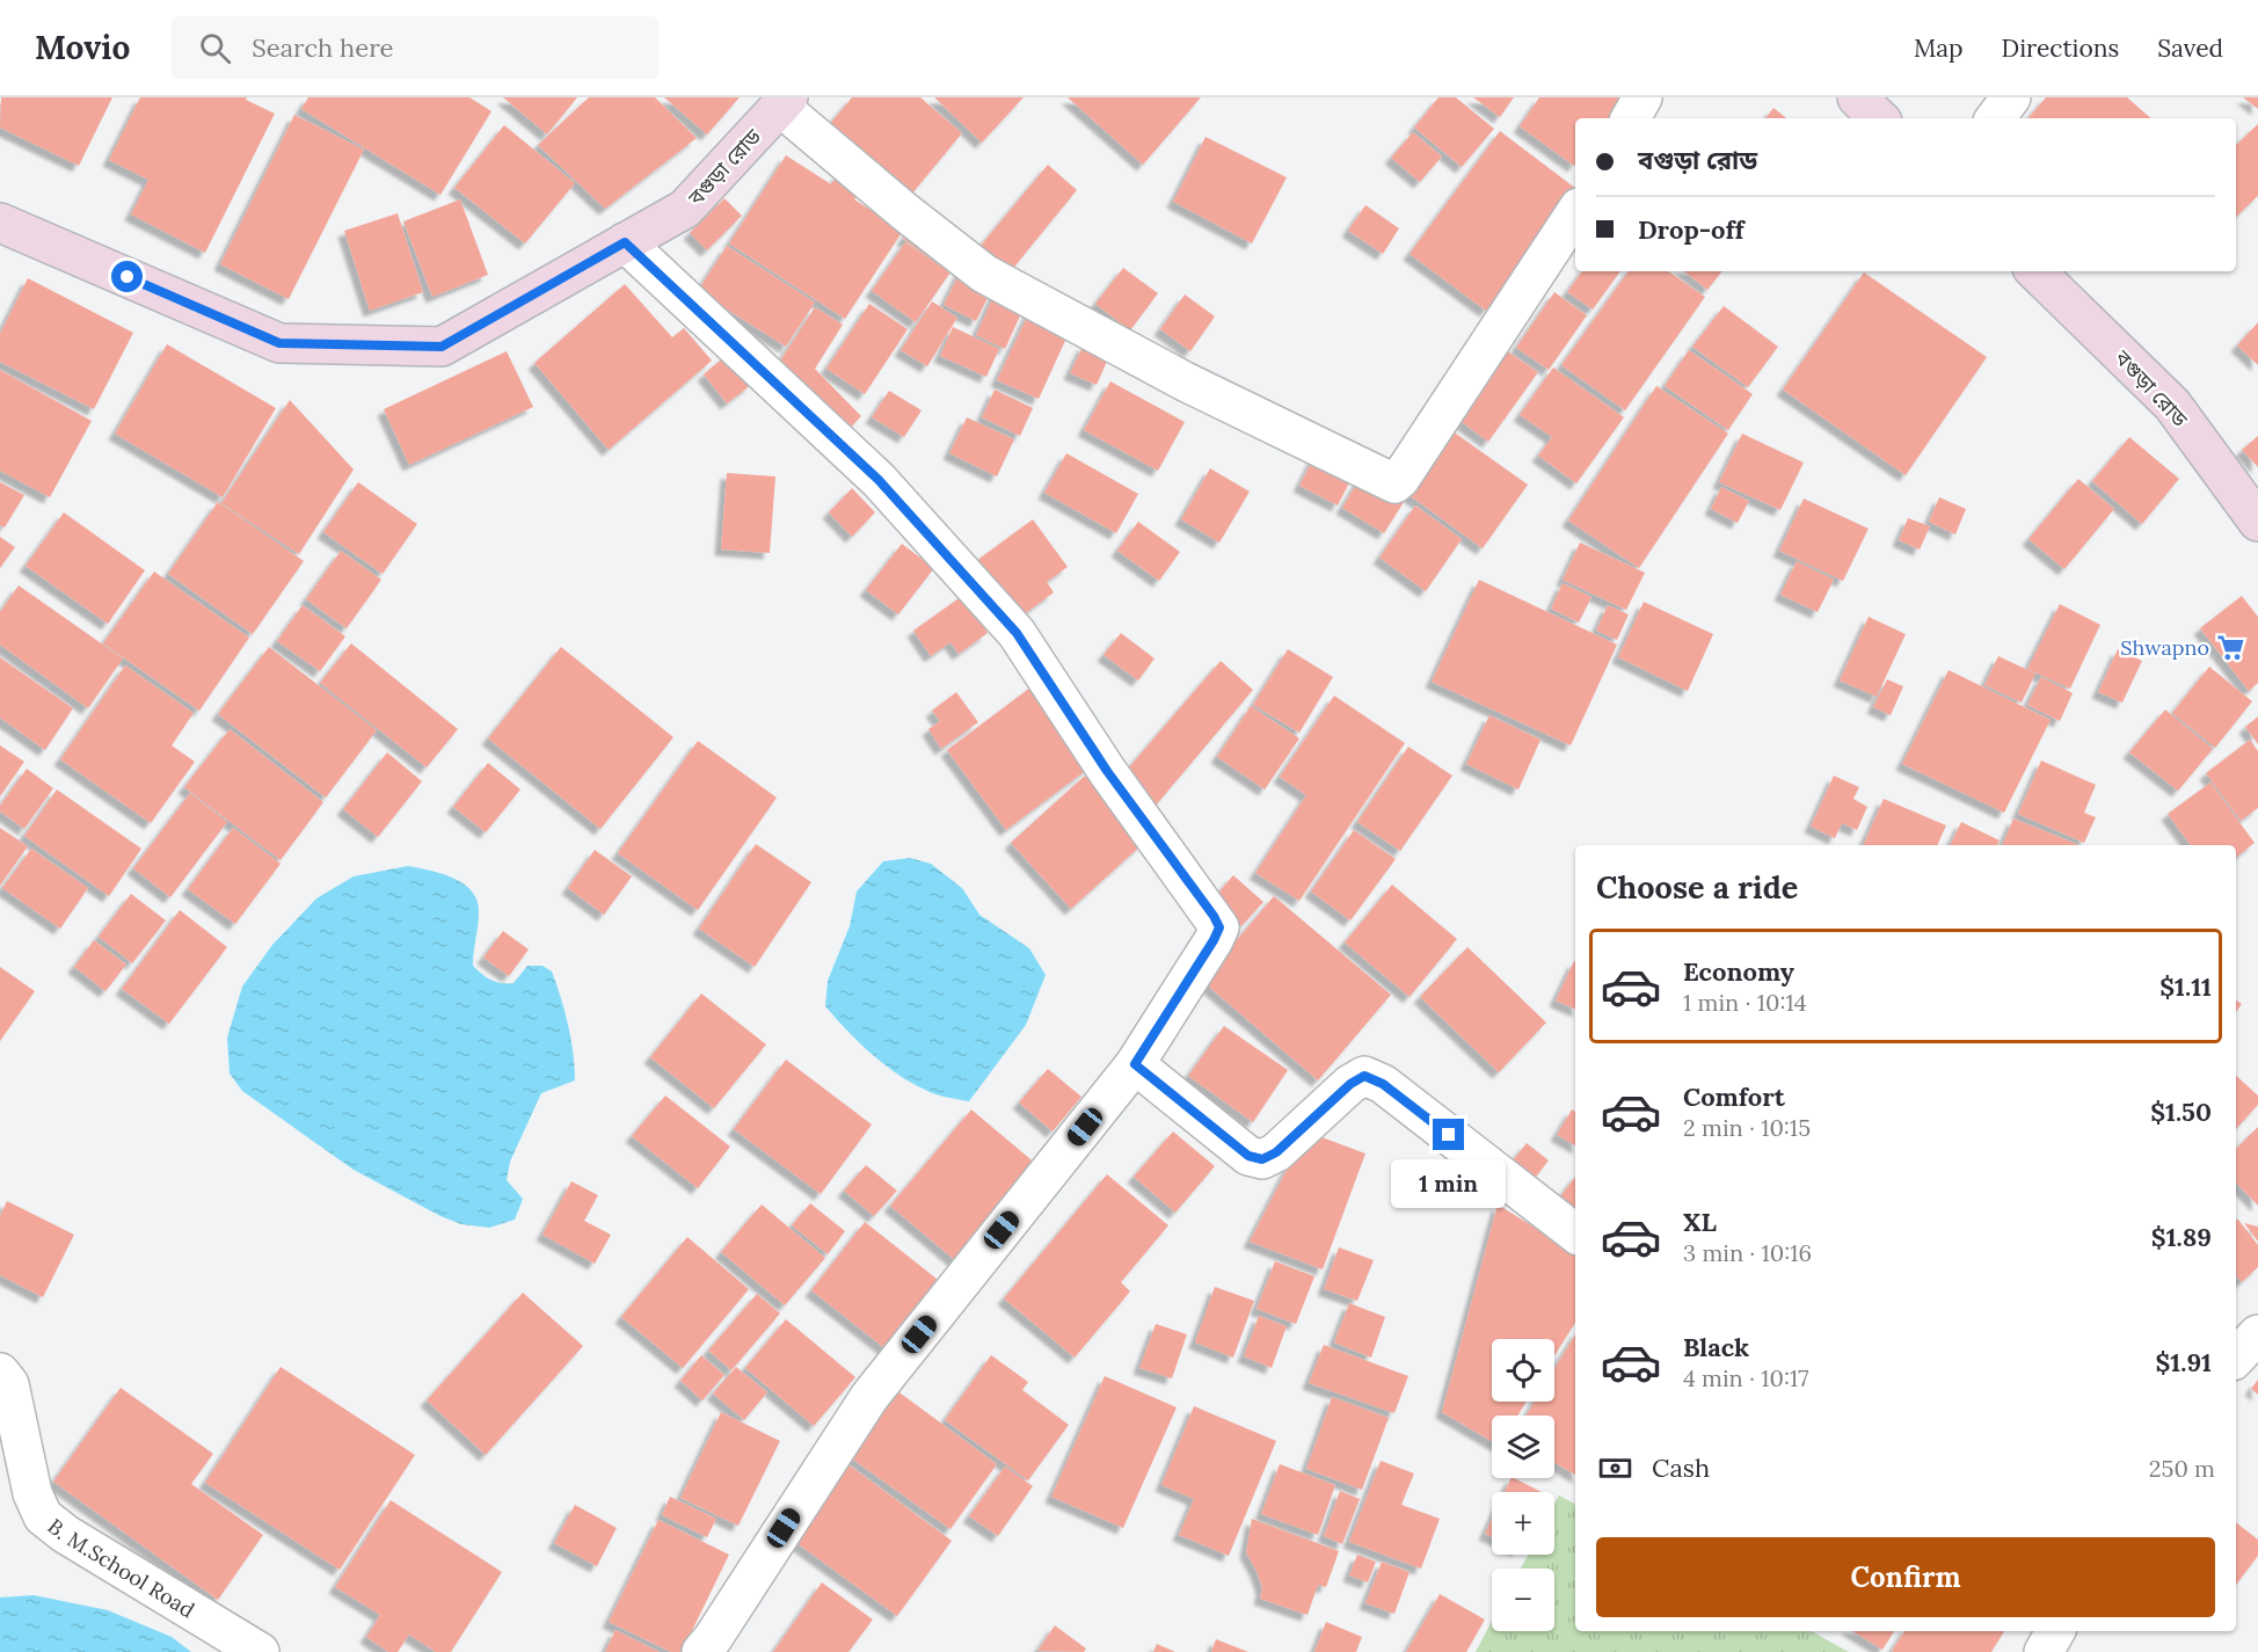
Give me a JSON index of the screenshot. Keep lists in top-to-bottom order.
{
  "streets": {
    "main road": ["বগুড়া রোড"],
    "street": ["B. M.School Road"]
  },
  "places": {
    "supermarket": ["Shwapno"]
  },
  "page": {
    "header": "Movio",
    "search": "Search here",
    "nav": ["Map", "Directions", "Saved"],
    "banner": ["বগুড়া রোড", "Drop-off"],
    "heading": "Choose a ride",
    "list": [
      {
        "name": "Economy",
        "note": "1 min · 10:14",
        "value": "$1.11"
      },
      {
        "name": "Comfort",
        "note": "2 min · 10:15",
        "value": "$1.50"
      },
      {
        "name": "XL",
        "note": "3 min · 10:16",
        "value": "$1.89"
      },
      {
        "name": "Black",
        "note": "4 min · 10:17",
        "value": "$1.91"
      }
    ],
    "bubble": "1 min",
    "map_buttons": ["+", "−"],
    "pay": ["Cash", "250 m"],
    "buttons": "Confirm"
  }
}
